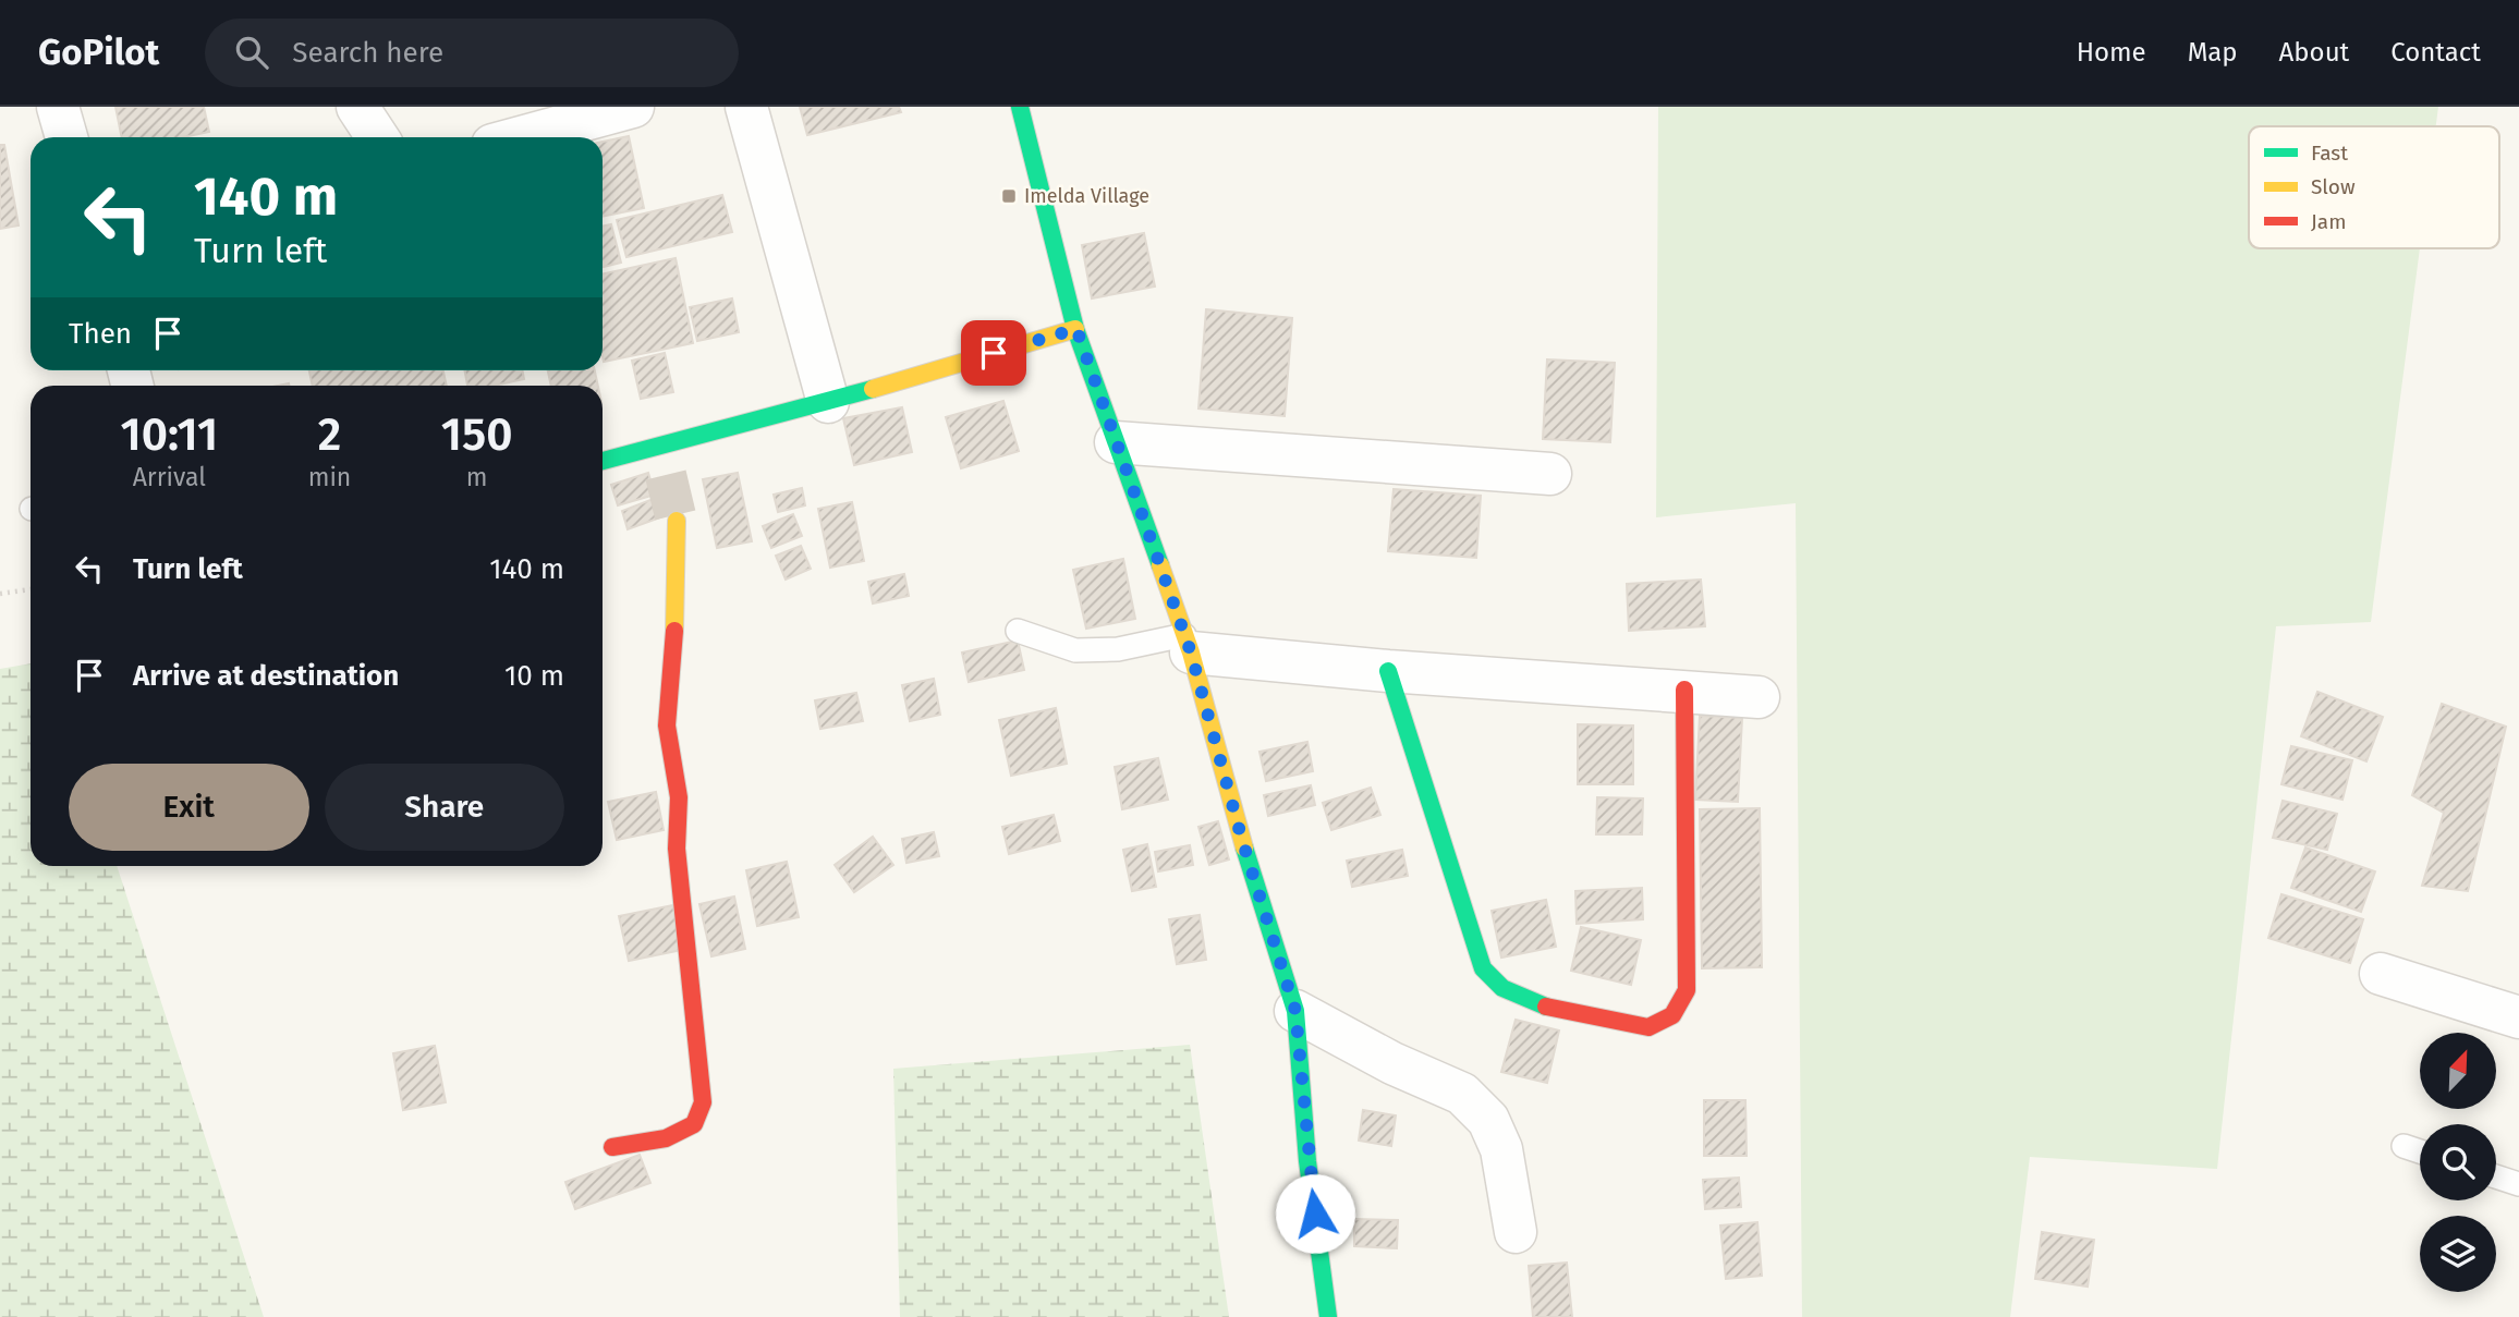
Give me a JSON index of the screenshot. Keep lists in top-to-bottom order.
{
  "places": {
    "transit": ["Imelda Village"]
  },
  "legend": ["Fast", "Slow", "Jam"],
  "north": "top right",
  "page": {
    "header": "GoPilot",
    "search": "Search here",
    "nav": [
      "Home",
      "Map",
      "About",
      "Contact"
    ],
    "turn": ["140 m", "Turn left"],
    "then": "Then",
    "eta": [
      "10:11",
      "Arrival",
      "2",
      "min",
      "150",
      "m"
    ],
    "list": [
      {
        "name": "Turn left",
        "value": "140 m"
      },
      {
        "name": "Arrive at destination",
        "value": "10 m"
      }
    ],
    "buttons": ["Exit", "Share"]
  }
}
